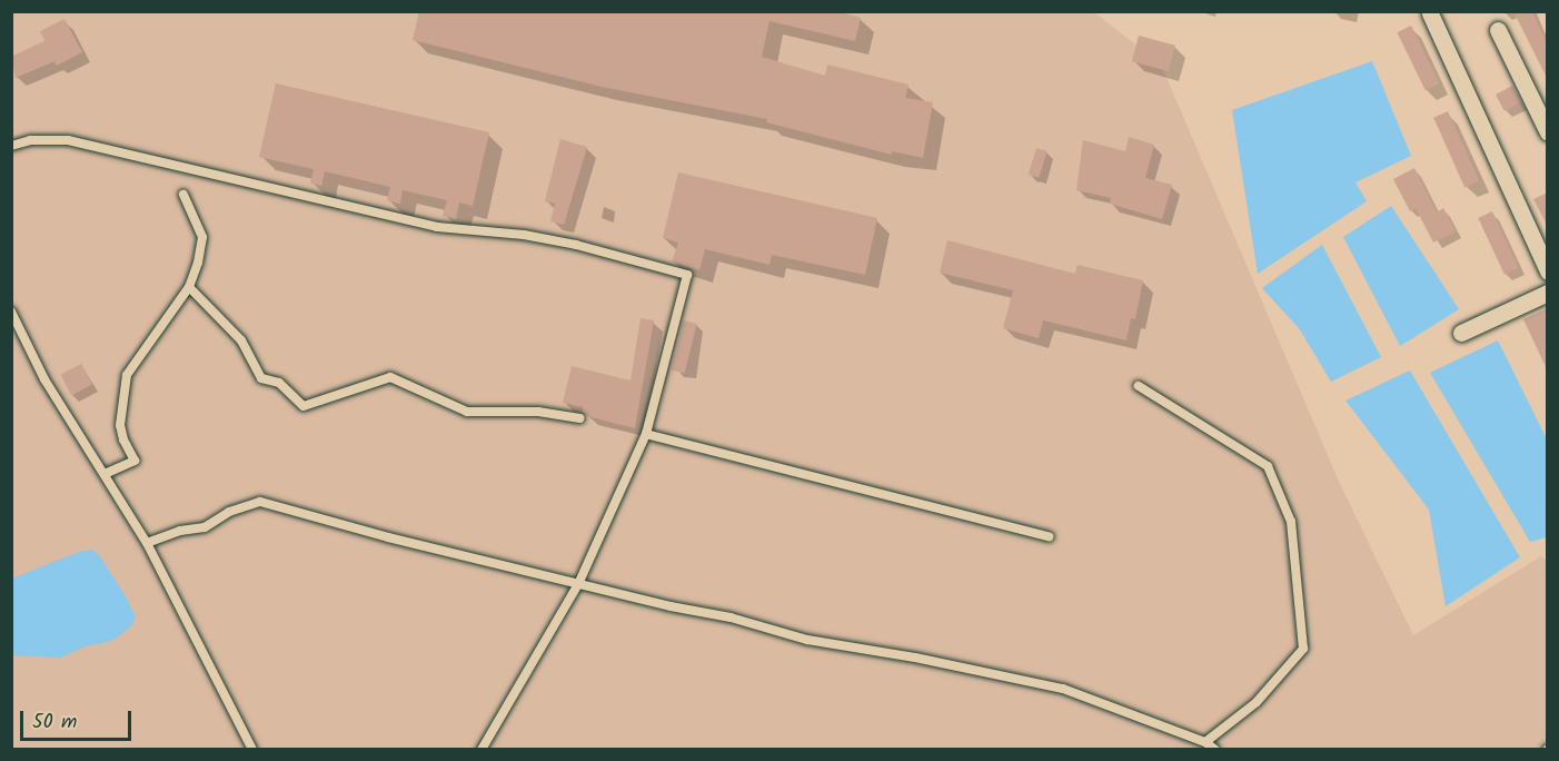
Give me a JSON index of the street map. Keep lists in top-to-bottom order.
{
  "scale_bar": "50 m"
}
